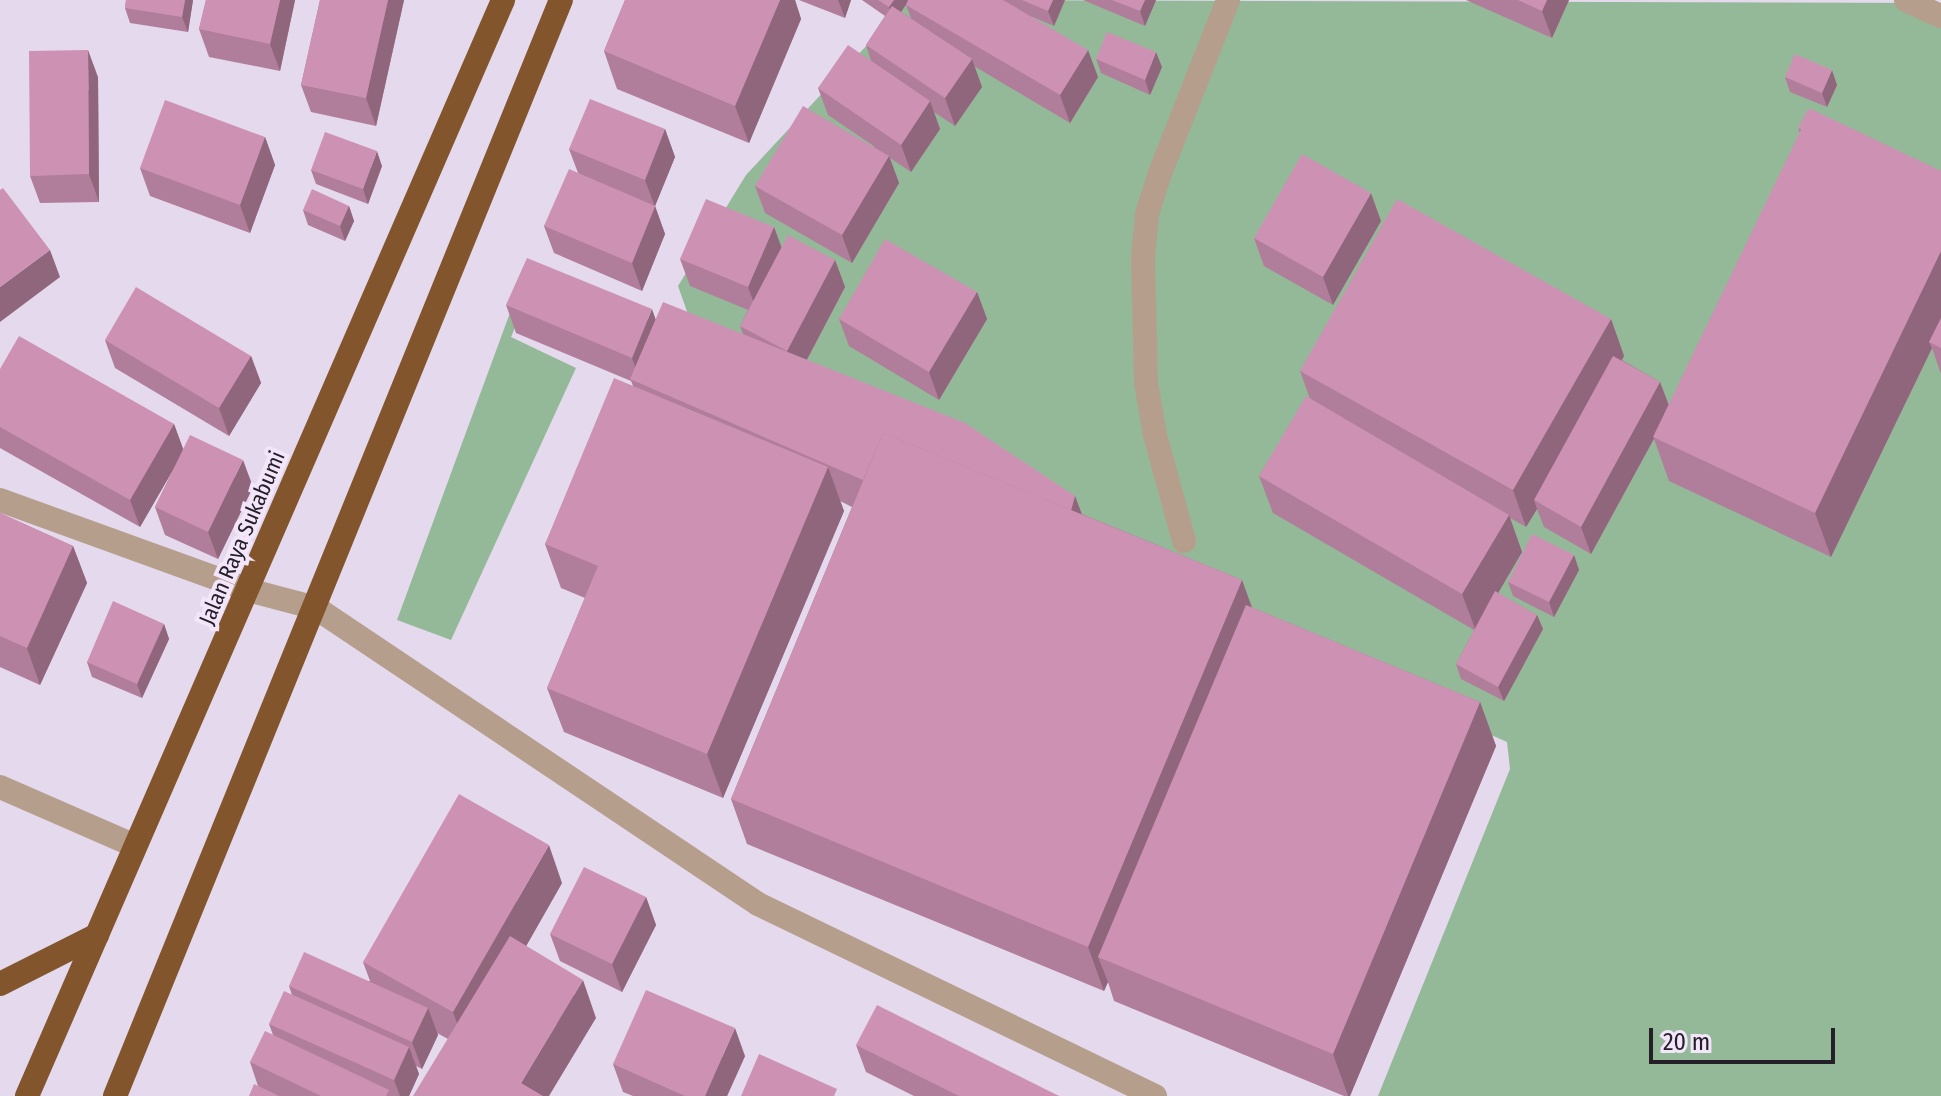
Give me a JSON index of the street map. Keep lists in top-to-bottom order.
{
  "streets": {
    "highway": ["Jalan Raya Sukabumi"]
  },
  "scale_bar": "20 m"
}
